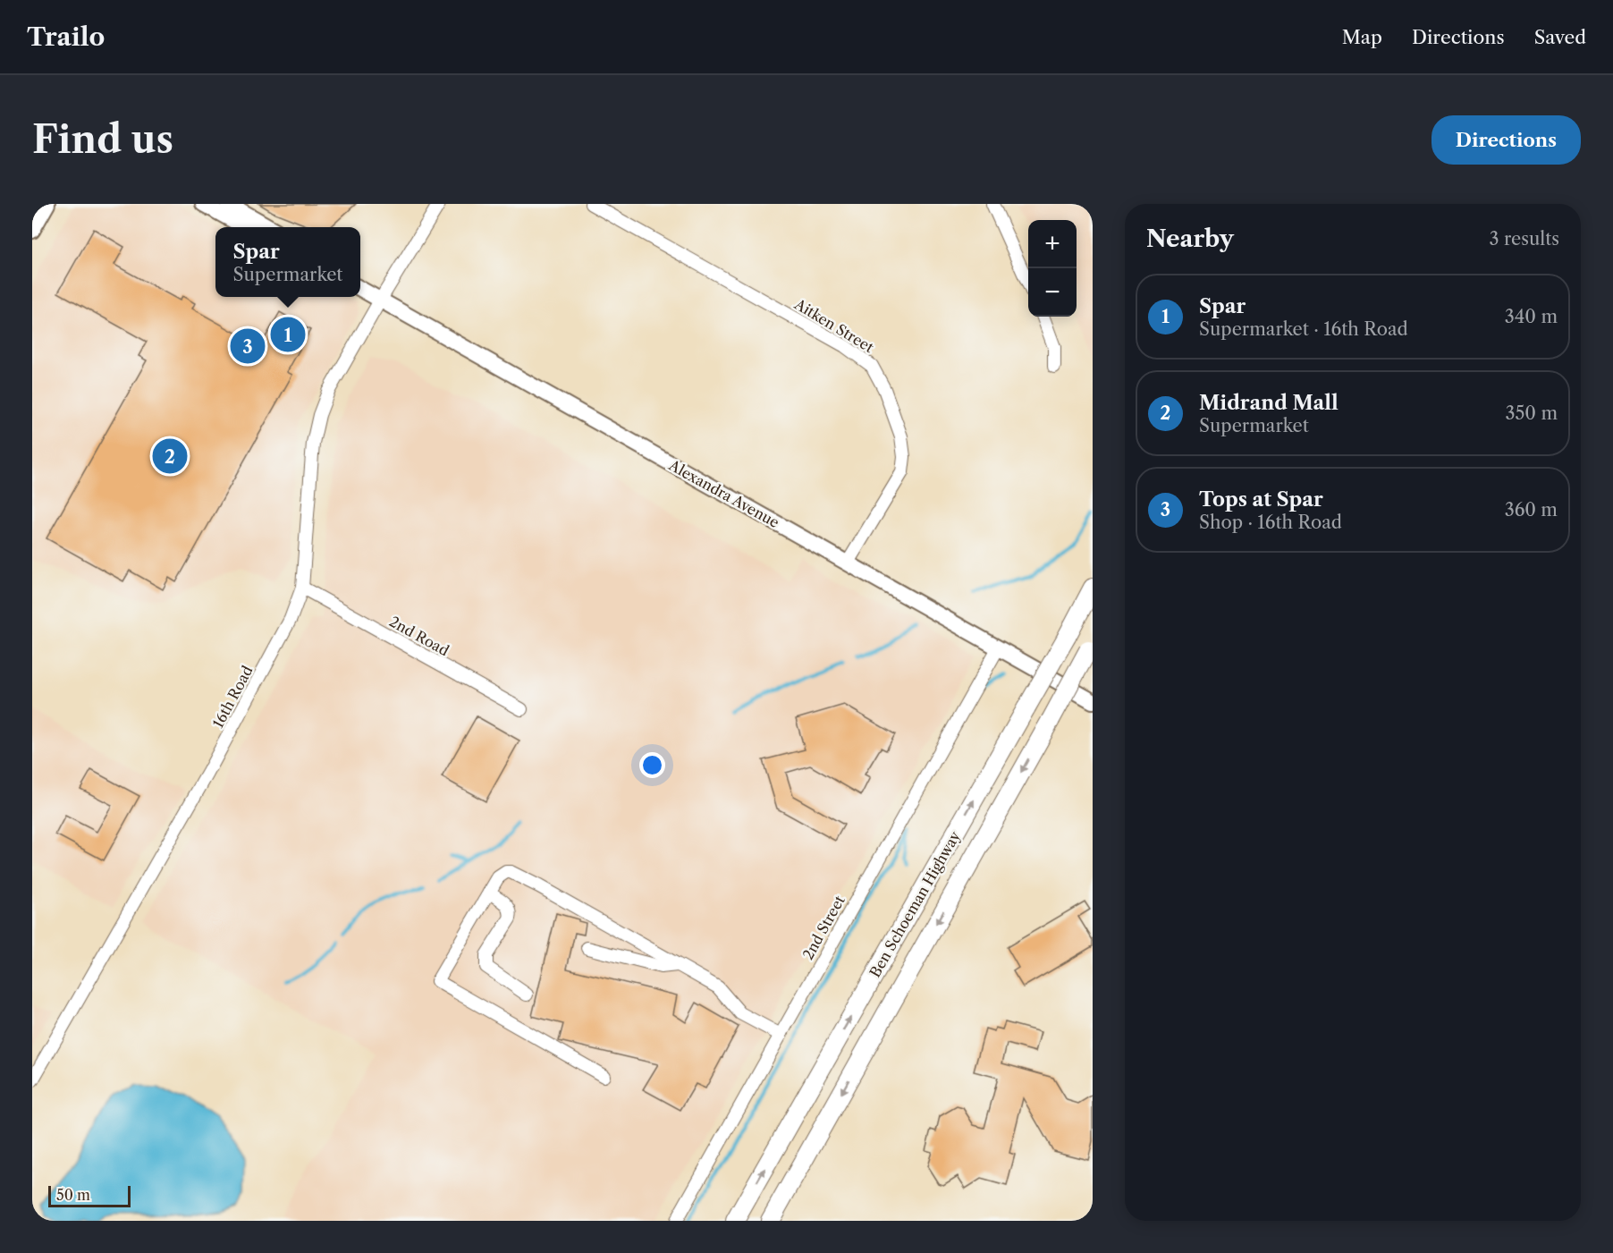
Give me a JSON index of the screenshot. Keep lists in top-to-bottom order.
{
  "streets": {
    "highway": ["Ben Schoeman Highway"],
    "main road": ["Alexandra Avenue"],
    "street": [
      "Aitken Street",
      "2nd Road",
      "16th Road",
      "2nd Street"
    ]
  },
  "crossings": [
    ["Aitken Street", "Alexandra Avenue"],
    ["Alexandra Avenue", "16th Road"],
    ["Alexandra Avenue", "2nd Street"],
    ["2nd Road", "16th Road"]
  ],
  "scale_bar": "50 m",
  "page": {
    "header": "Trailo",
    "nav": ["Map", "Directions", "Saved"],
    "buttons": "Directions",
    "title": "Find us",
    "heading": ["Nearby", "3 results"],
    "map_buttons": ["+", "−"],
    "popup": ["Spar", "Supermarket"],
    "list": [
      {
        "mark": "1",
        "name": "Spar",
        "note": "Supermarket · 16th Road",
        "value": "340 m"
      },
      {
        "mark": "2",
        "name": "Midrand Mall",
        "note": "Supermarket",
        "value": "350 m"
      },
      {
        "mark": "3",
        "name": "Tops at Spar",
        "note": "Shop · 16th Road",
        "value": "360 m"
      }
    ],
    "pins": ["1", "3", "2"],
    "scale": "50 m"
  }
}
